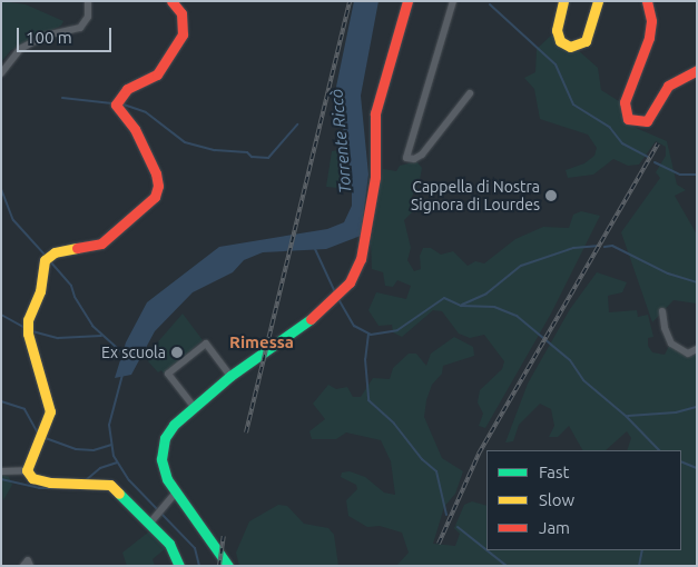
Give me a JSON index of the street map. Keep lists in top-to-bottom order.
{
  "districts": ["Rimessa"],
  "water": ["Torrente Riccò"],
  "places": ["Cappella di Nostra Signora di Lourdes", "Ex scuola"],
  "legend": ["Fast", "Slow", "Jam"],
  "scale_bar": "100 m"
}
